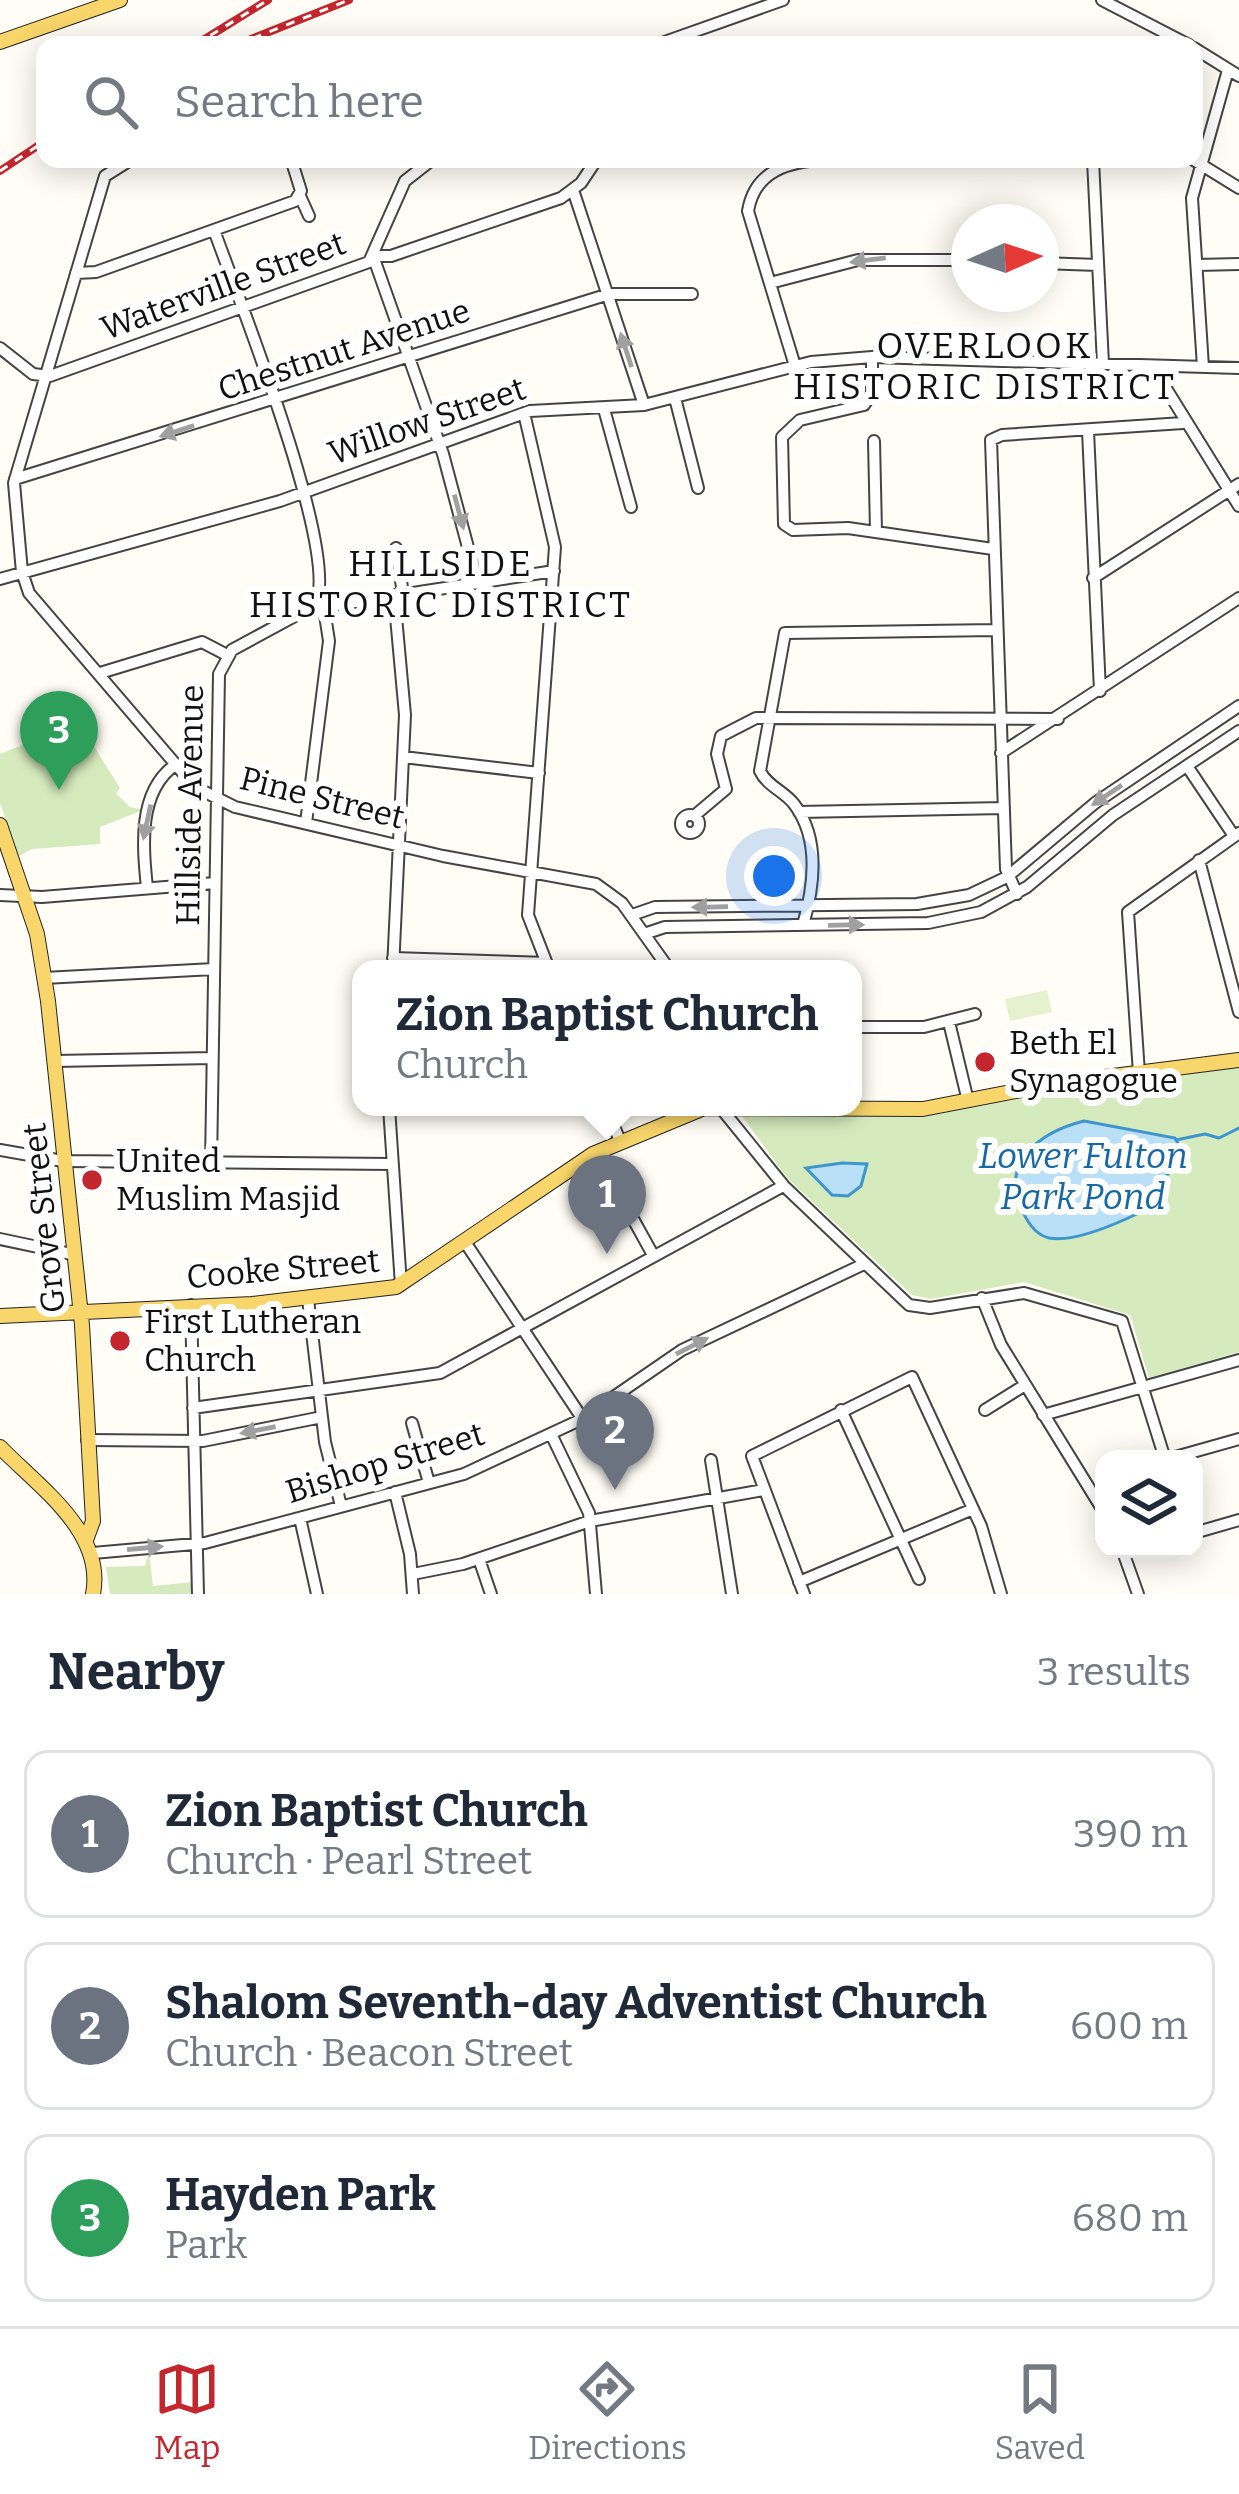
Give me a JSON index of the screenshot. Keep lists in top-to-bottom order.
{
  "streets": {
    "main road": ["Grove Street", "Cooke Street"],
    "street": [
      "Waterville Street",
      "Chestnut Avenue",
      "Willow Street",
      "Pine Street",
      "Hillside Avenue",
      "Bishop Street"
    ]
  },
  "crossings": [
    ["Willow Street", "Pine Street"],
    ["Pine Street", "Hillside Avenue"],
    ["Grove Street", "Cooke Street"],
    ["Grove Street", "Bishop Street"]
  ],
  "one_way": ["Chestnut Avenue", "Bishop Street"],
  "districts": ["OVERLOOK HISTORIC DISTRICT", "HILLSIDE HISTORIC DISTRICT"],
  "water": ["Lower Fulton Park Pond"],
  "places": ["Beth El Synagogue", "United Muslim Masjid", "First Lutheran Church"],
  "north": "right",
  "page": {
    "search": "Search here",
    "pins": ["3", "1", "2"],
    "popup": ["Zion Baptist Church", "Church"],
    "heading": ["Nearby", "3 results"],
    "list": [
      {
        "mark": "1",
        "name": "Zion Baptist Church",
        "note": "Church · Pearl Street",
        "value": "390 m"
      },
      {
        "mark": "2",
        "name": "Shalom Seventh-day Adventist Church",
        "note": "Church · Beacon Street",
        "value": "600 m"
      },
      {
        "mark": "3",
        "name": "Hayden Park",
        "note": "Park",
        "value": "680 m"
      }
    ],
    "nav": ["Map", "Directions", "Saved"]
  }
}
